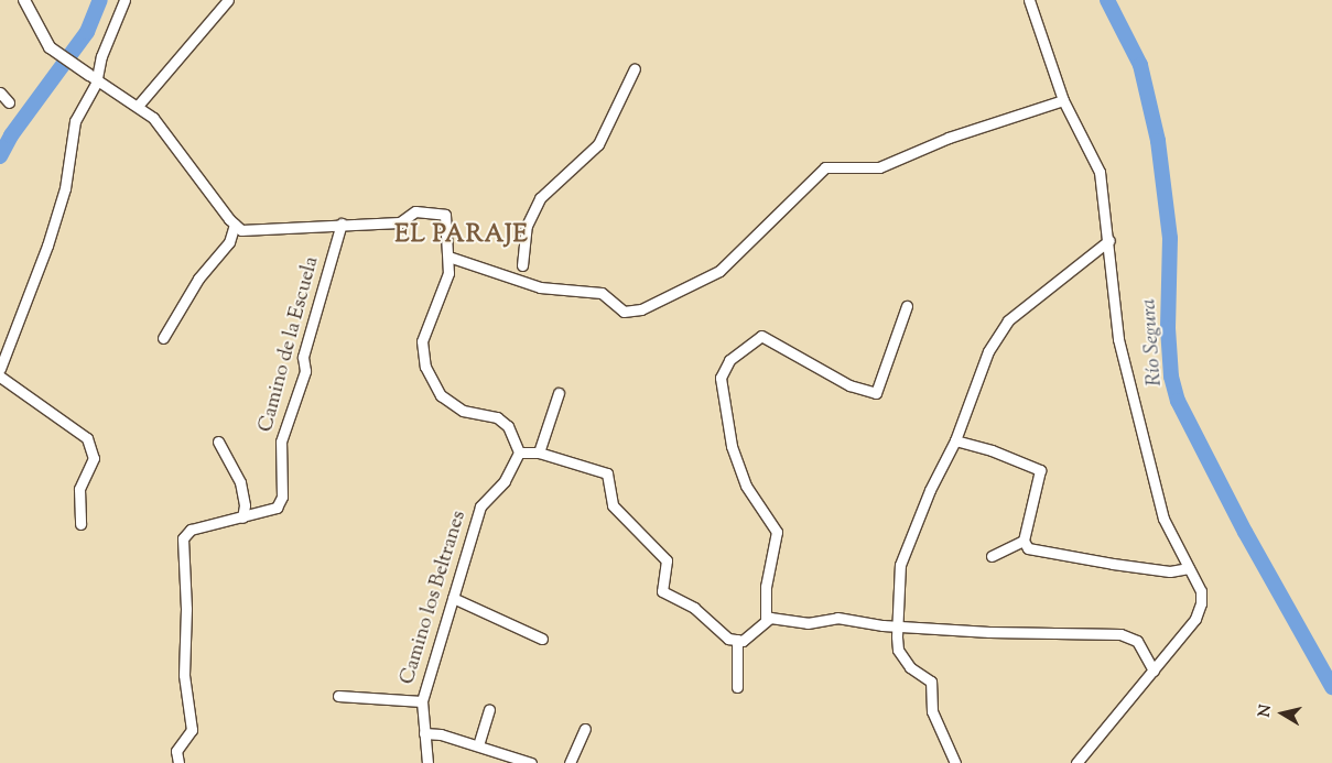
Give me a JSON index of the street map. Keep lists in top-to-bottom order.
{
  "streets": {
    "street": ["Camino de la Escuela", "Camino los Beltranes"]
  },
  "districts": ["EL PARAJE"],
  "water": ["Río Segura"],
  "north": "left"
}
